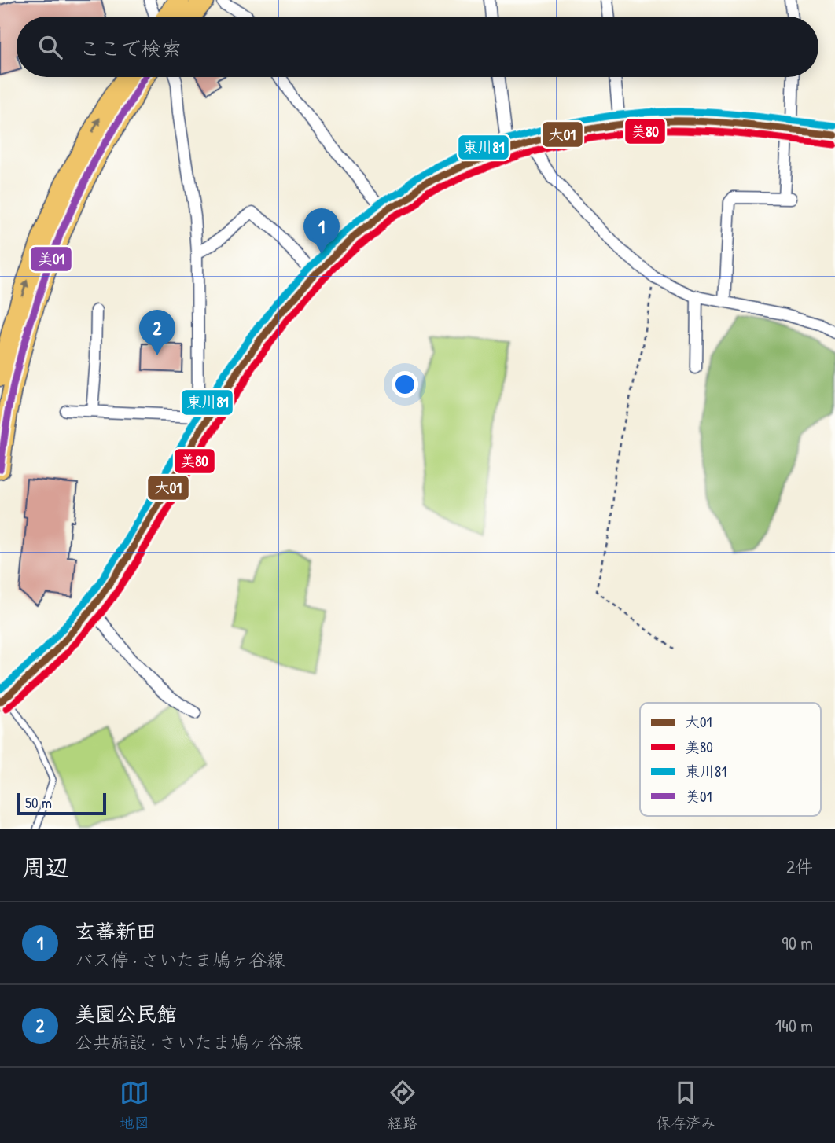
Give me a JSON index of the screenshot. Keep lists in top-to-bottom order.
{
  "lines": [
    "transit line 美01",
    "transit line 東川81",
    "transit line 大01",
    "transit line 美80"
  ],
  "legend": [
    "大01",
    "美80",
    "東川81",
    "美01"
  ],
  "scale_bar": "50 m",
  "page": {
    "search": "ここで検索",
    "pins": ["1", "2"],
    "scale": "50 m",
    "heading": ["周辺", "2件"],
    "list": [
      {
        "mark": "1",
        "name": "玄蕃新田",
        "note": "バス停 · さいたま鳩ヶ谷線",
        "value": "90 m"
      },
      {
        "mark": "2",
        "name": "美園公民館",
        "note": "公共施設 · さいたま鳩ヶ谷線",
        "value": "140 m"
      }
    ],
    "nav": ["地図", "経路", "保存済み"]
  }
}
